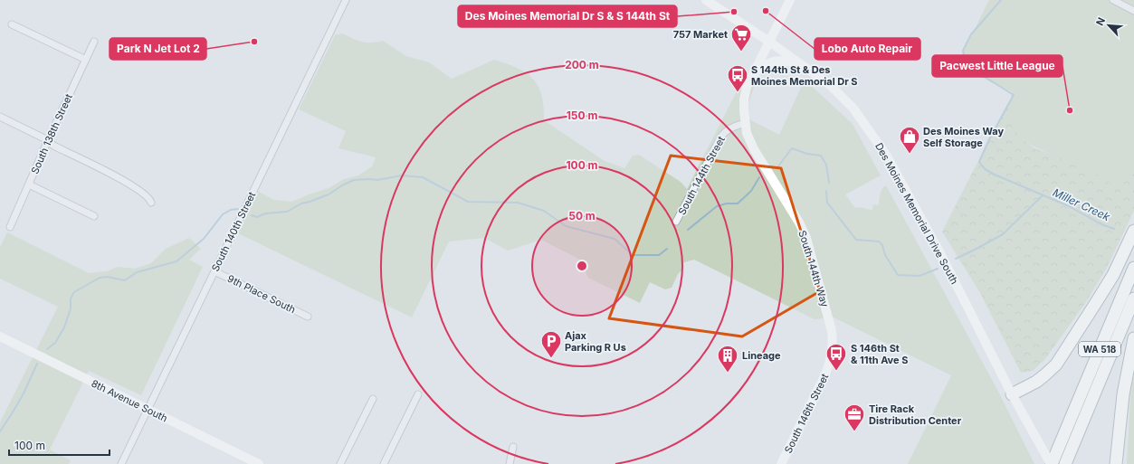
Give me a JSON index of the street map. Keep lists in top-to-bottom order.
{
  "streets": {
    "highway": ["WA 518"],
    "street": [
      "South 138th Street",
      "South 144th Street",
      "Des Moines Memorial Drive South",
      "South 140th Street",
      "South 144th Way",
      "9th Place South",
      "8th Avenue South",
      "South 146th Street"
    ]
  },
  "crossings": [
    ["South 144th Street", "South 144th Way"],
    ["Des Moines Memorial Drive South", "WA 518"],
    ["South 140th Street", "9th Place South"],
    ["South 140th Street", "8th Avenue South"],
    ["South 144th Way", "South 146th Street"]
  ],
  "water": ["Miller Creek"],
  "places": {
    "other": [
      "Lobo Auto Repair",
      "Des Moines Memorial Dr S & S 144th St",
      "Park N Jet Lot 2",
      "Pacwest Little League"
    ],
    "supermarket": ["757 Market"],
    "bus stop": ["S 144th St & Des Moines Memorial Dr S", "S 146th St & 11th Ave S"],
    "shop": ["Des Moines Way Self Storage"],
    "parking": ["Ajax Parking R Us"],
    "building": ["Lineage"],
    "office": ["Tire Rack Distribution Center"]
  },
  "scale_bar": "100 m",
  "north": "top left",
  "rings": [
    "200 m",
    "150 m",
    "100 m",
    "50 m"
  ]
}
